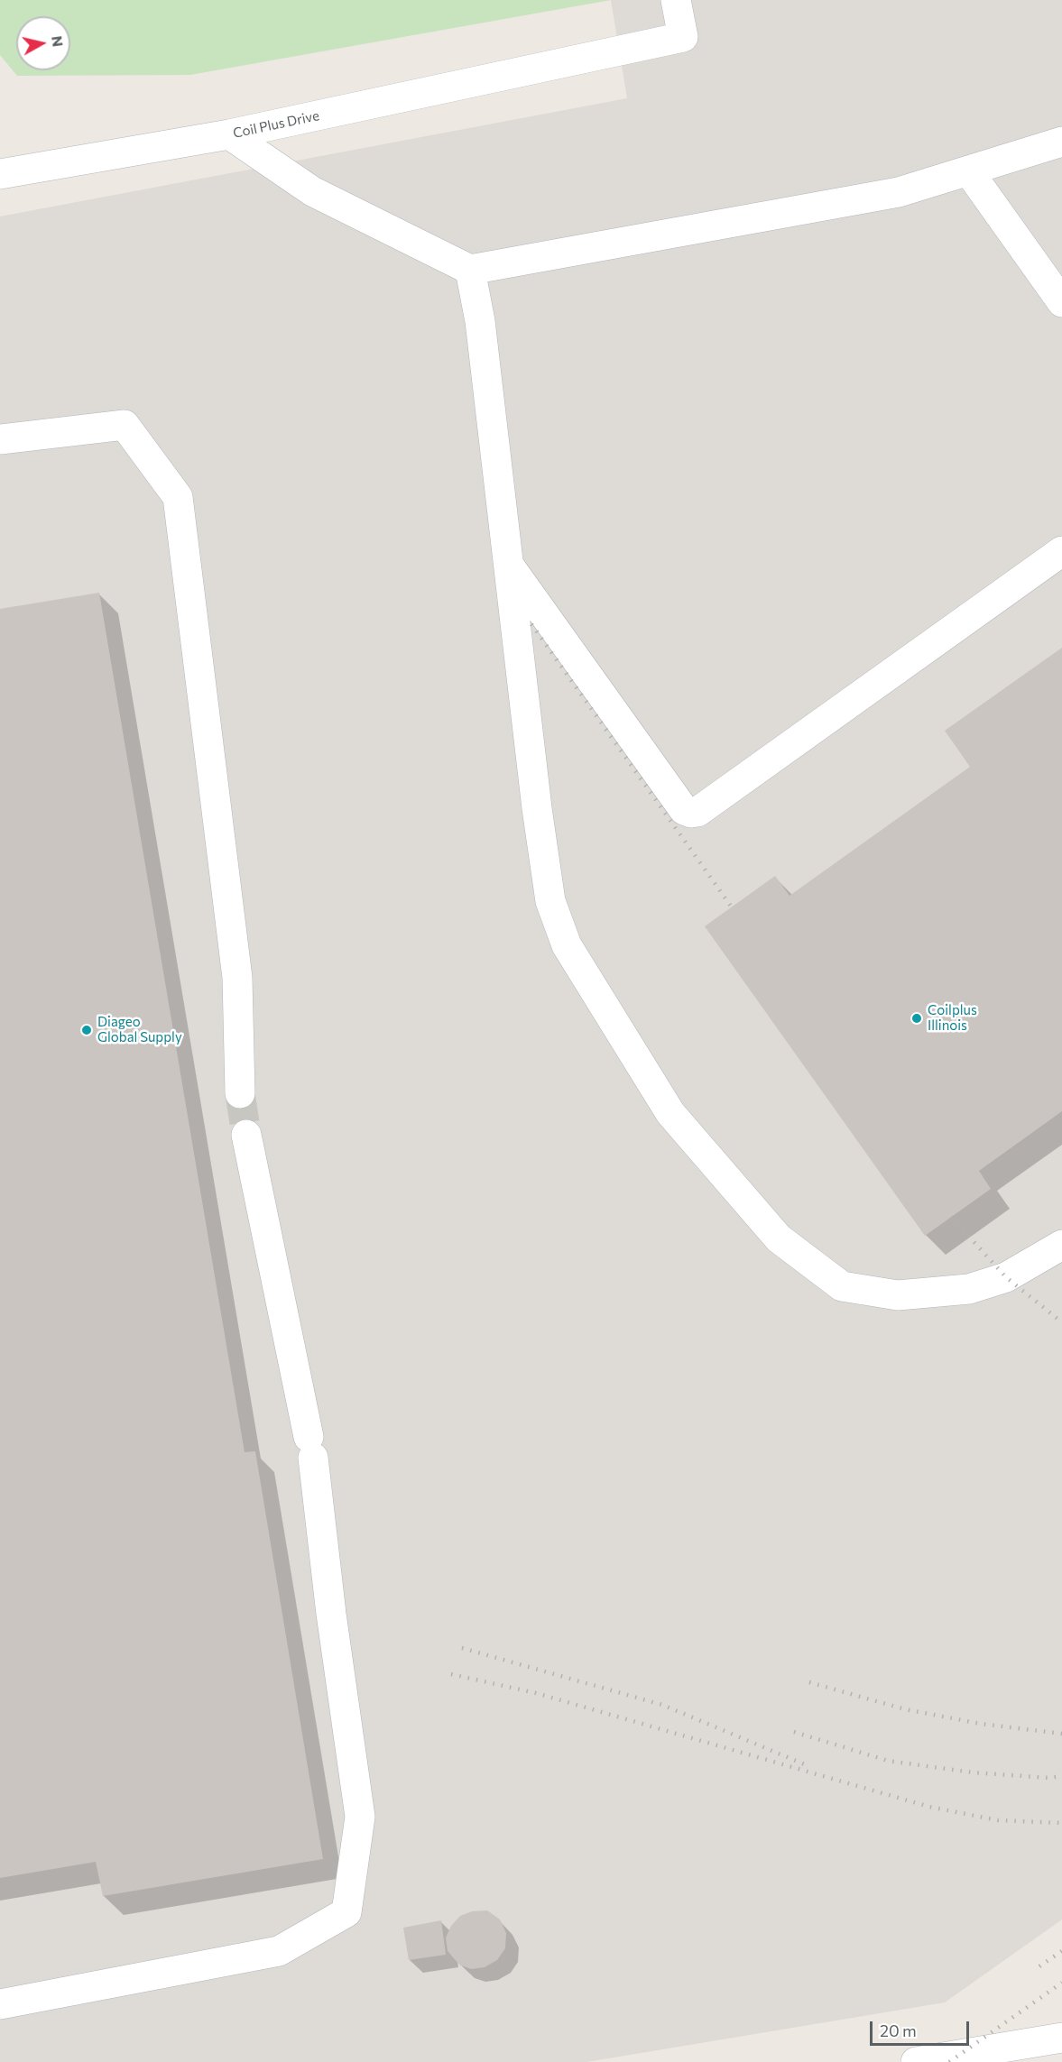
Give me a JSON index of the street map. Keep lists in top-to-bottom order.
{
  "streets": {
    "street": ["Coil Plus Drive"]
  },
  "places": ["Coilplus Illinois", "Diageo Global Supply"],
  "scale_bar": "20 m",
  "north": "right"
}
